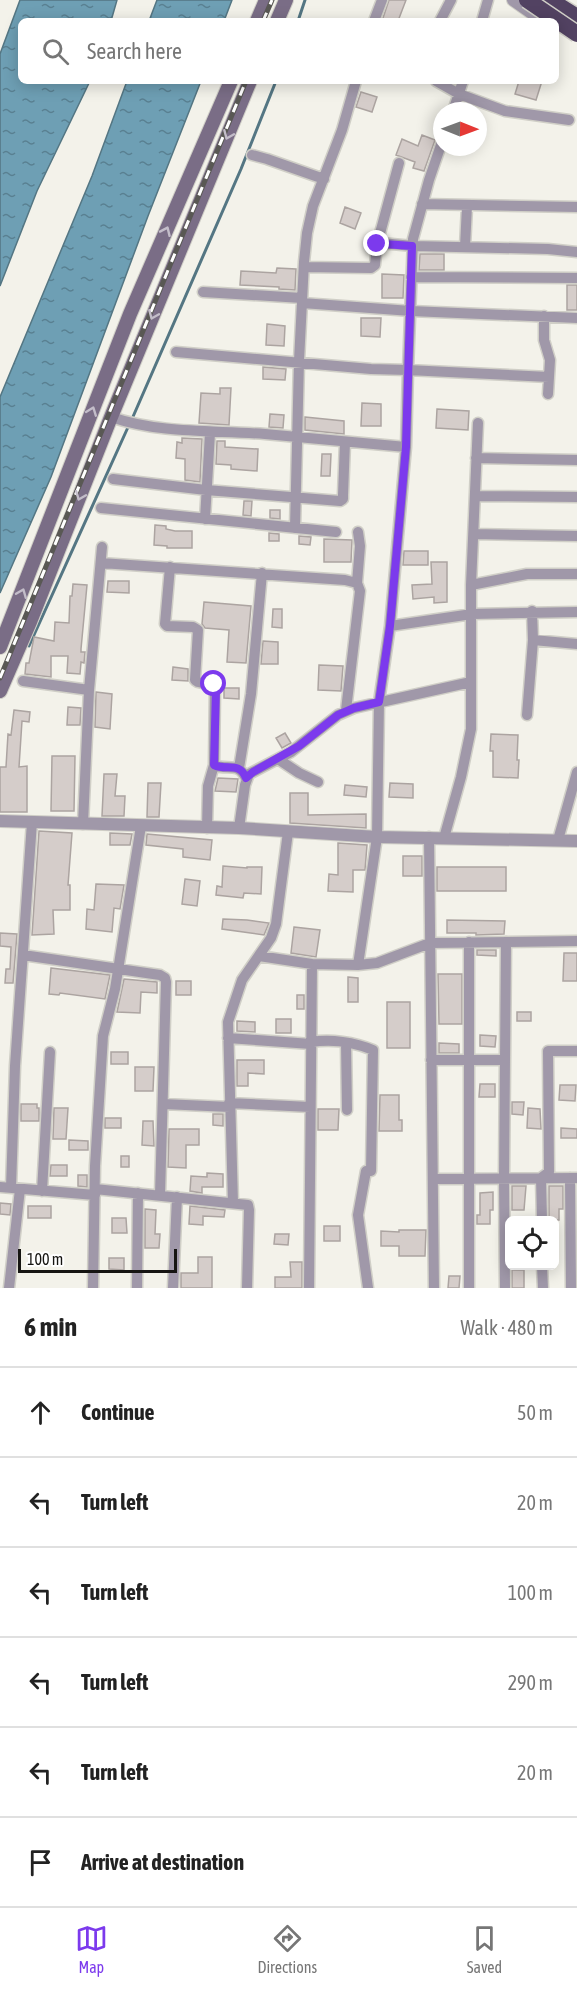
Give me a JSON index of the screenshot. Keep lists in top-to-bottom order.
{
  "scale_bar": "100 m",
  "north": "right",
  "page": {
    "search": "Search here",
    "scale": "100 m",
    "heading": ["6 min", "Walk · 480 m"],
    "list": [
      ["Continue", "50 m"],
      ["Turn left", "20 m"],
      ["Turn left", "100 m"],
      ["Turn left", "290 m"],
      ["Turn left", "20 m"],
      "Arrive at destination"
    ],
    "nav": ["Map", "Directions", "Saved"]
  }
}
